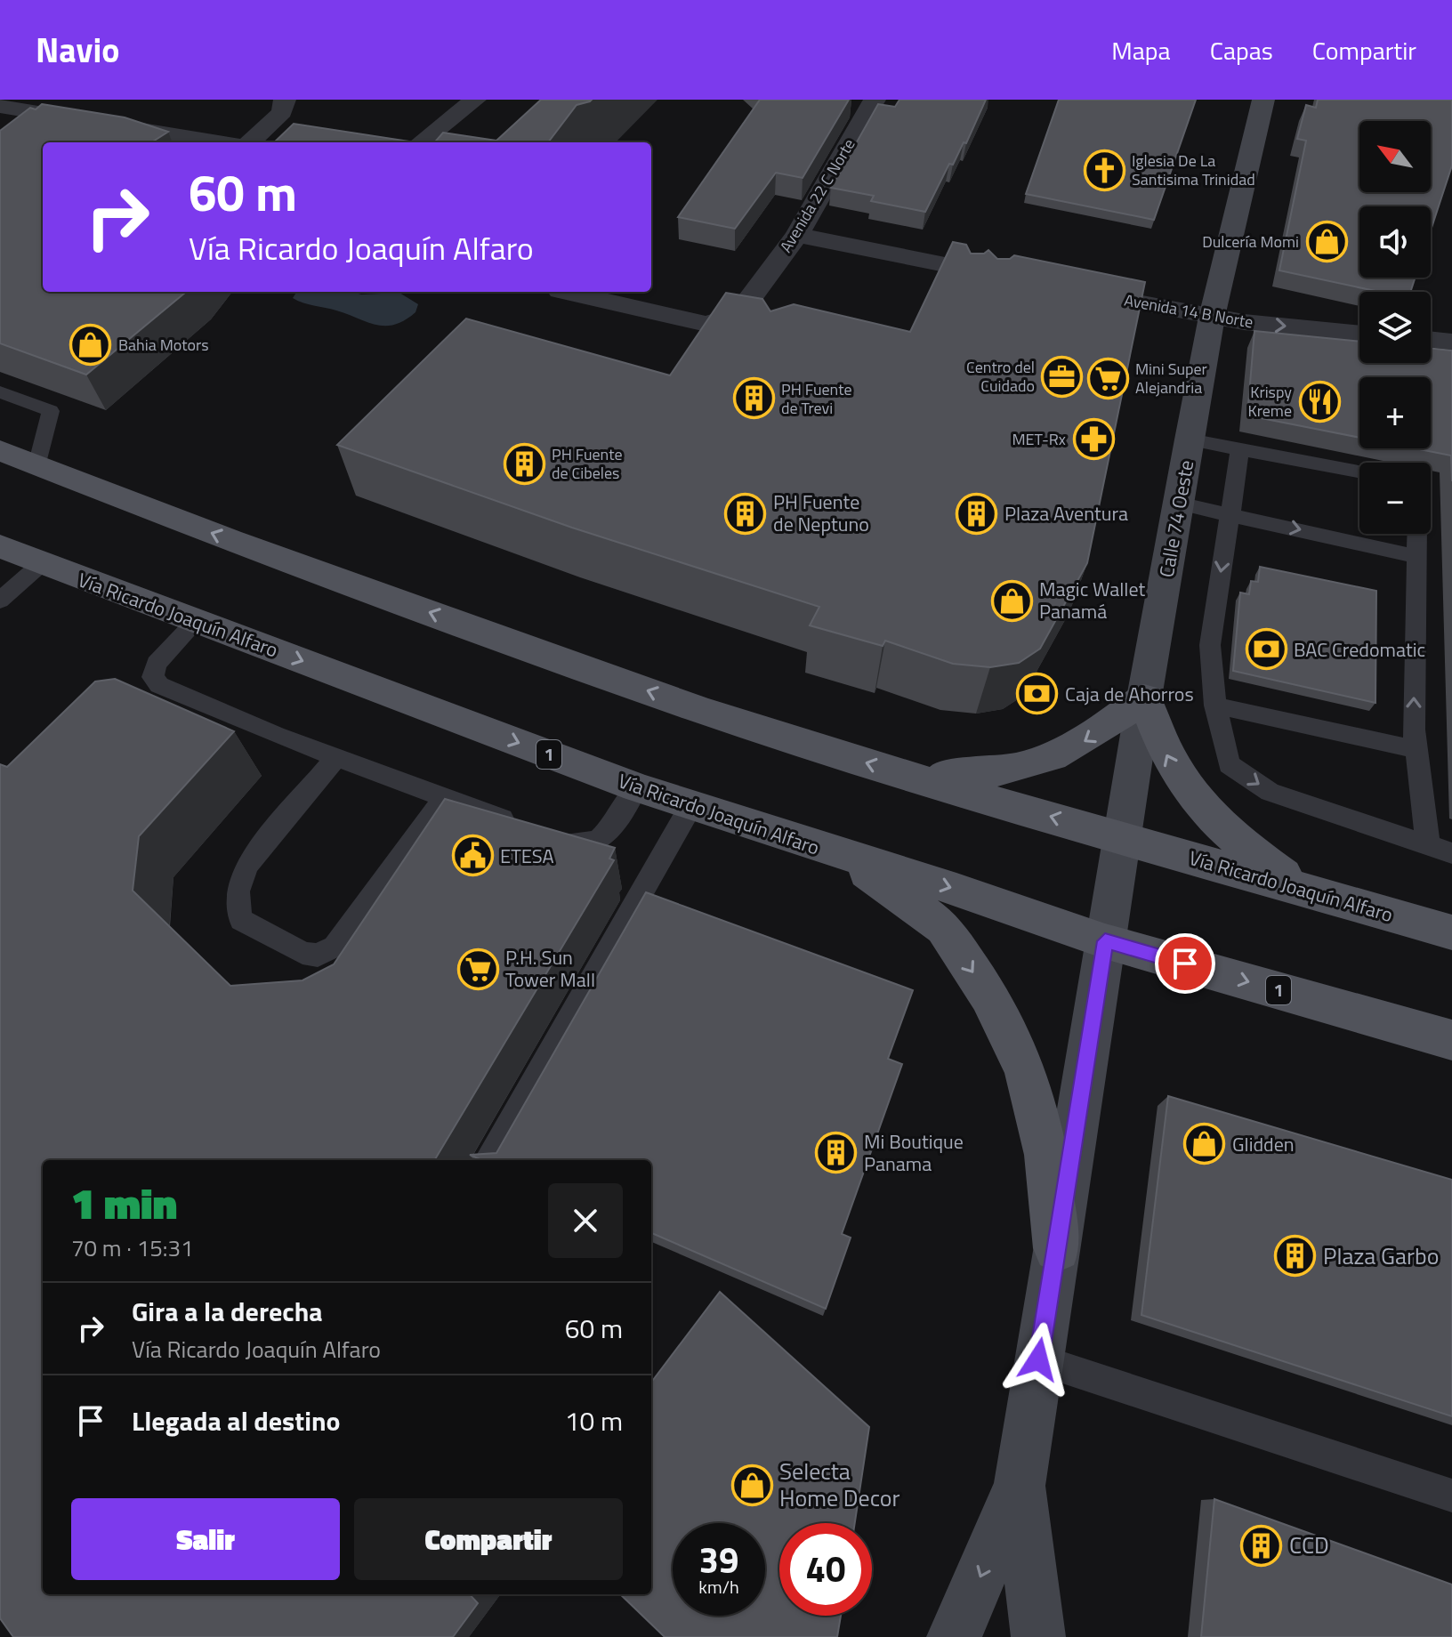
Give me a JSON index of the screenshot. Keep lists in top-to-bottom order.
{
  "streets": {
    "main road": ["Vía Ricardo Joaquín Alfaro", "1"],
    "street": ["Avenida 22 C Norte", "Avenida 14 B Norte", "Calle 74 Oeste"]
  },
  "crossings": [
    ["Avenida 14 B Norte", "Calle 74 Oeste"],
    ["Calle 74 Oeste", "Vía Ricardo Joaquín Alfaro"]
  ],
  "one_way": ["Avenida 14 B Norte"],
  "places": {
    "church": ["Iglesia De La Santisima Trinidad"],
    "shop": [
      "Dulcería Momi",
      "Bahia Motors",
      "Magic Wallet Panamá",
      "Glidden",
      "Selecta Home Decor"
    ],
    "office": ["Centro del Cuidado"],
    "supermarket": ["Mini Super Alejandria", "P.H. Sun Tower Mall"],
    "building": [
      "PH Fuente de Trevi",
      "PH Fuente de Cibeles",
      "PH Fuente de Neptuno",
      "Plaza Aventura",
      "Mi Boutique Panama",
      "Plaza Garbo",
      "CCD"
    ],
    "restaurant": ["Krispy Kreme"],
    "pharmacy": ["MET-Rx"],
    "bank": ["BAC Credomatic", "Caja de Ahorros"],
    "public building": ["ETESA"]
  },
  "north": "top left",
  "page": {
    "header": "Navio",
    "nav": ["Mapa", "Capas", "Compartir"],
    "map_buttons": ["+", "−"],
    "turn": ["60 m", "Vía Ricardo Joaquín Alfaro"],
    "heading": ["1 min", "70 m · 15:31"],
    "list": [
      {
        "name": "Gira a la derecha",
        "note": "Vía Ricardo Joaquín Alfaro",
        "value": "60 m"
      },
      {
        "name": "Llegada al destino",
        "value": "10 m"
      }
    ],
    "buttons": ["Salir", "Compartir"],
    "speed": "39 km/h",
    "limit": "40"
  }
}
